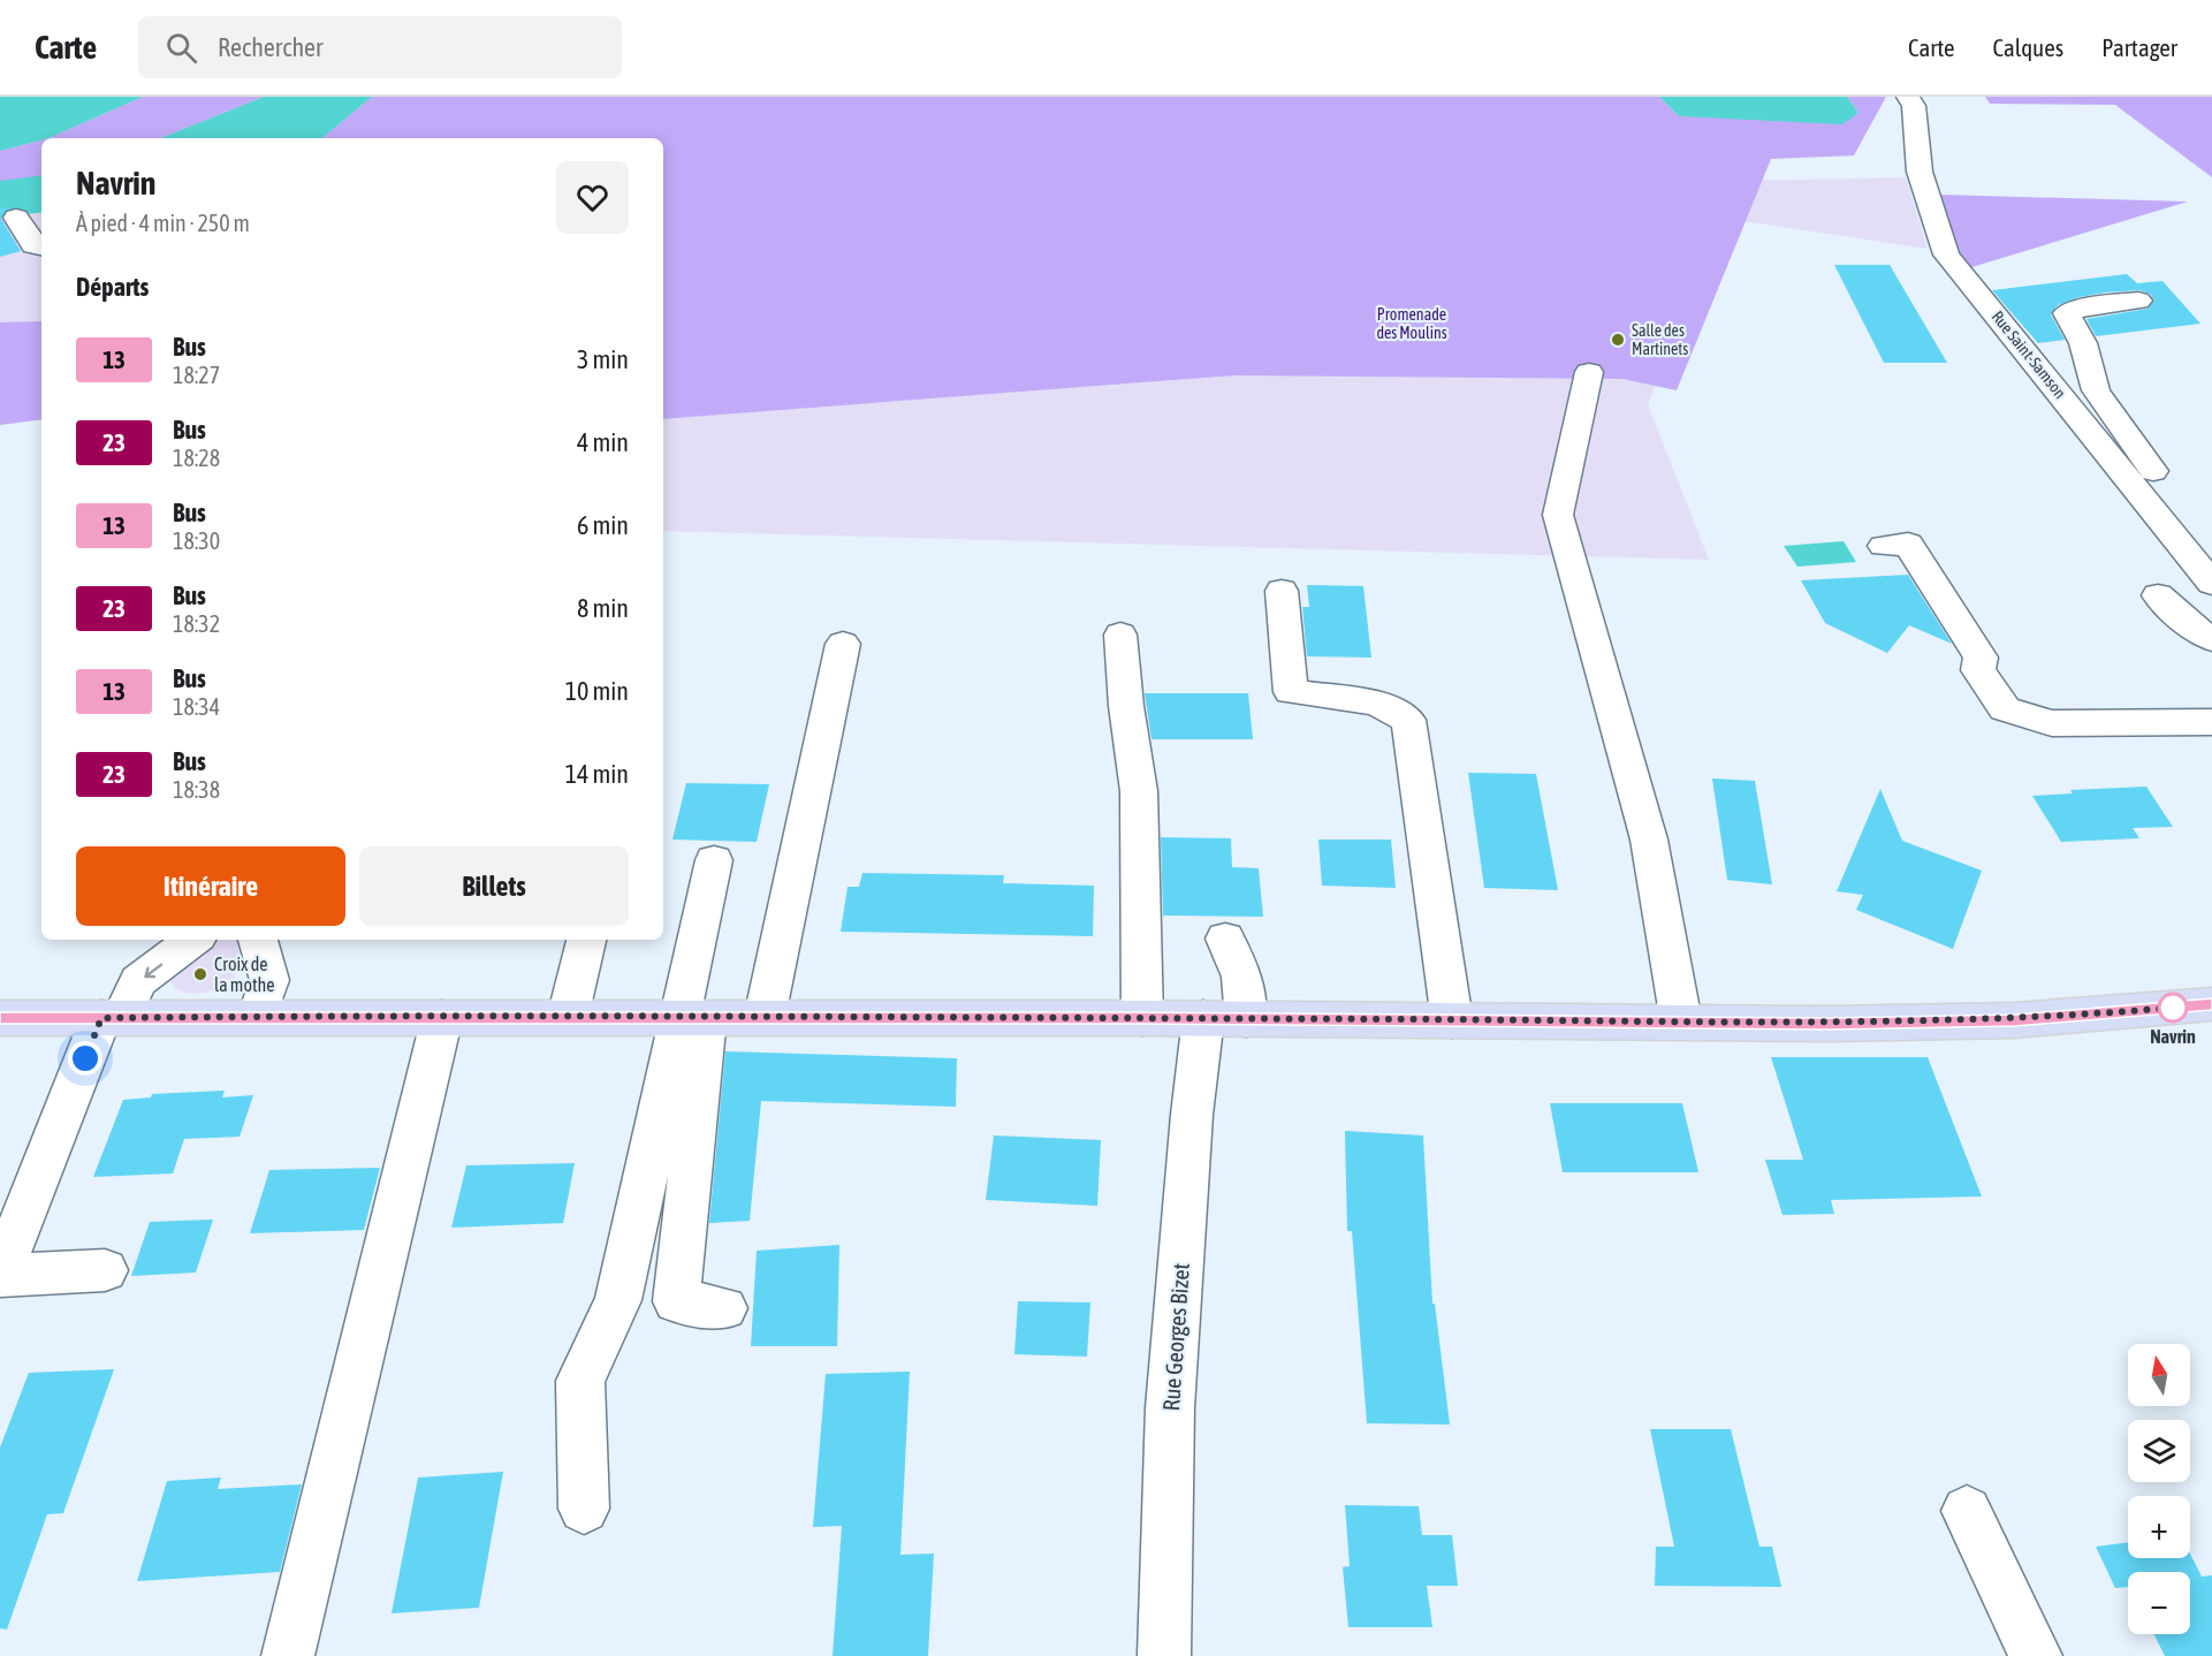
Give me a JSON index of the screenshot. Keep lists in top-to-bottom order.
{
  "streets": {
    "street": ["Rue Saint-Samson", "Rue Georges Bizet"]
  },
  "parks": ["Promenade des Moulins"],
  "places": ["Salle des Martinets", "Croix de la mothe", "Navrin"],
  "lines": ["bus line 13"],
  "north": "top",
  "page": {
    "header": "Carte",
    "search": "Rechercher",
    "nav": ["Carte", "Calques", "Partager"],
    "heading": [
      ["Navrin", "À pied · 4 min · 250 m"],
      "Départs"
    ],
    "list": [
      {
        "mark": "13",
        "name": "Bus",
        "note": "18:27",
        "value": "3 min"
      },
      {
        "mark": "23",
        "name": "Bus",
        "note": "18:28",
        "value": "4 min"
      },
      {
        "mark": "13",
        "name": "Bus",
        "note": "18:30",
        "value": "6 min"
      },
      {
        "mark": "23",
        "name": "Bus",
        "note": "18:32",
        "value": "8 min"
      },
      {
        "mark": "13",
        "name": "Bus",
        "note": "18:34",
        "value": "10 min"
      },
      {
        "mark": "23",
        "name": "Bus",
        "note": "18:38",
        "value": "14 min"
      }
    ],
    "buttons": ["Itinéraire", "Billets"],
    "map_buttons": ["+", "−"]
  }
}
